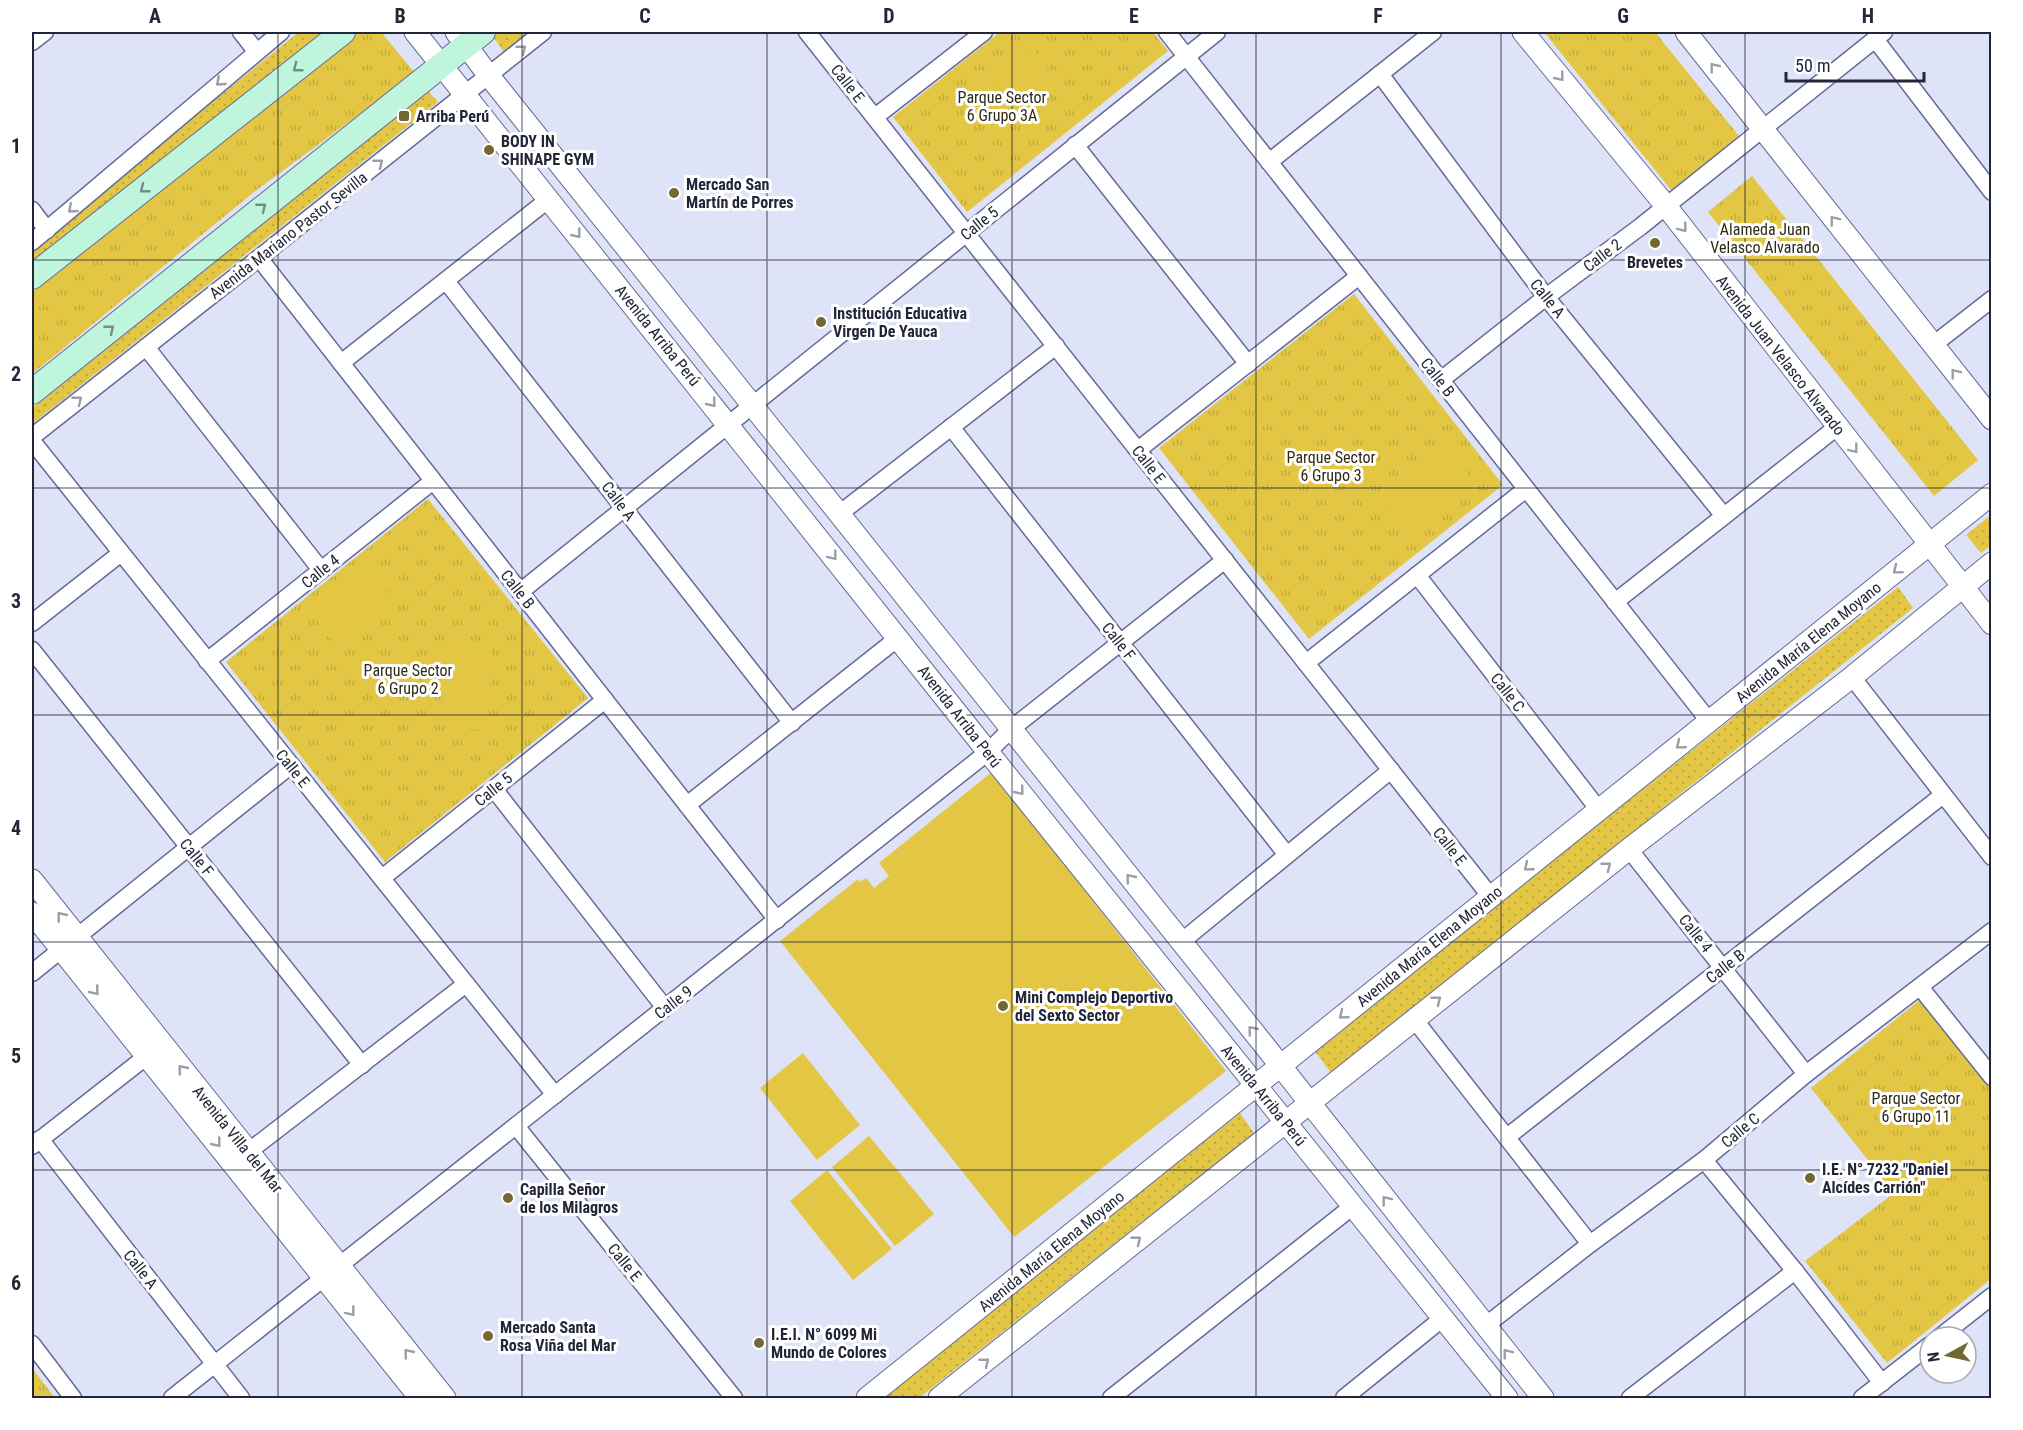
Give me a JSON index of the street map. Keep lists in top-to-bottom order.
{
  "streets": {
    "street": [
      "Calle E",
      "Calle 5",
      "Avenida Mariano Pastor Sevilla",
      "Calle 2",
      "Calle A",
      "Avenida Arriba Perú",
      "Avenida Juan Velasco Alvarado",
      "Calle B",
      "Calle 4",
      "Calle F",
      "Avenida María Elena Moyano",
      "Calle C",
      "Calle 9",
      "Avenida Villa del Mar"
    ]
  },
  "crossings": [
    ["Calle E", "Calle 5"],
    ["Calle E", "Avenida Mariano Pastor Sevilla"],
    ["Calle E", "Calle 4"],
    ["Calle E", "Avenida María Elena Moyano"],
    ["Calle E", "Calle 9"],
    ["Calle 5", "Avenida Arriba Perú"],
    ["Calle 5", "Calle B"],
    ["Avenida Mariano Pastor Sevilla", "Avenida Arriba Perú"],
    ["Avenida Mariano Pastor Sevilla", "Calle B"],
    ["Calle 2", "Calle A"],
    ["Calle 2", "Avenida Juan Velasco Alvarado"],
    ["Calle 2", "Calle B"],
    ["Avenida Arriba Perú", "Avenida María Elena Moyano"],
    ["Avenida Arriba Perú", "Calle C"],
    ["Avenida Arriba Perú", "Calle 9"],
    ["Avenida Juan Velasco Alvarado", "Avenida María Elena Moyano"],
    ["Calle B", "Calle 4"],
    ["Calle B", "Avenida María Elena Moyano"],
    ["Calle B", "Calle 9"],
    ["Calle 4", "Calle C"],
    ["Calle F", "Calle 9"],
    ["Avenida María Elena Moyano", "Calle C"],
    ["Calle 9", "Avenida Villa del Mar"]
  ],
  "parks": [
    "Parque Sector 6 Grupo 3A",
    "Alameda Juan Velasco Alvarado",
    "Parque Sector 6 Grupo 3",
    "Parque Sector 6 Grupo 2",
    "Parque Sector 6 Grupo 11"
  ],
  "places": {
    "transit": ["Arriba Perú"],
    "other": [
      "BODY IN SHINAPE GYM",
      "Mercado San Martín de Porres",
      "Brevetes",
      "Institución Educativa Virgen De Yauca",
      "Mini Complejo Deportivo del Sexto Sector",
      "I.E. N° 7232 \"Daniel Alcídes Carrión\"",
      "Capilla Señor de los Milagros",
      "Mercado Santa Rosa Viña del Mar",
      "I.E.I. N° 6099 Mi Mundo de Colores"
    ]
  },
  "scale_bar": "50 m",
  "north": "left",
  "grid": {
    "columns": [
      "A",
      "B",
      "C",
      "D",
      "E",
      "F",
      "G",
      "H"
    ],
    "rows": [
      "1",
      "2",
      "3",
      "4",
      "5",
      "6"
    ]
  }
}
